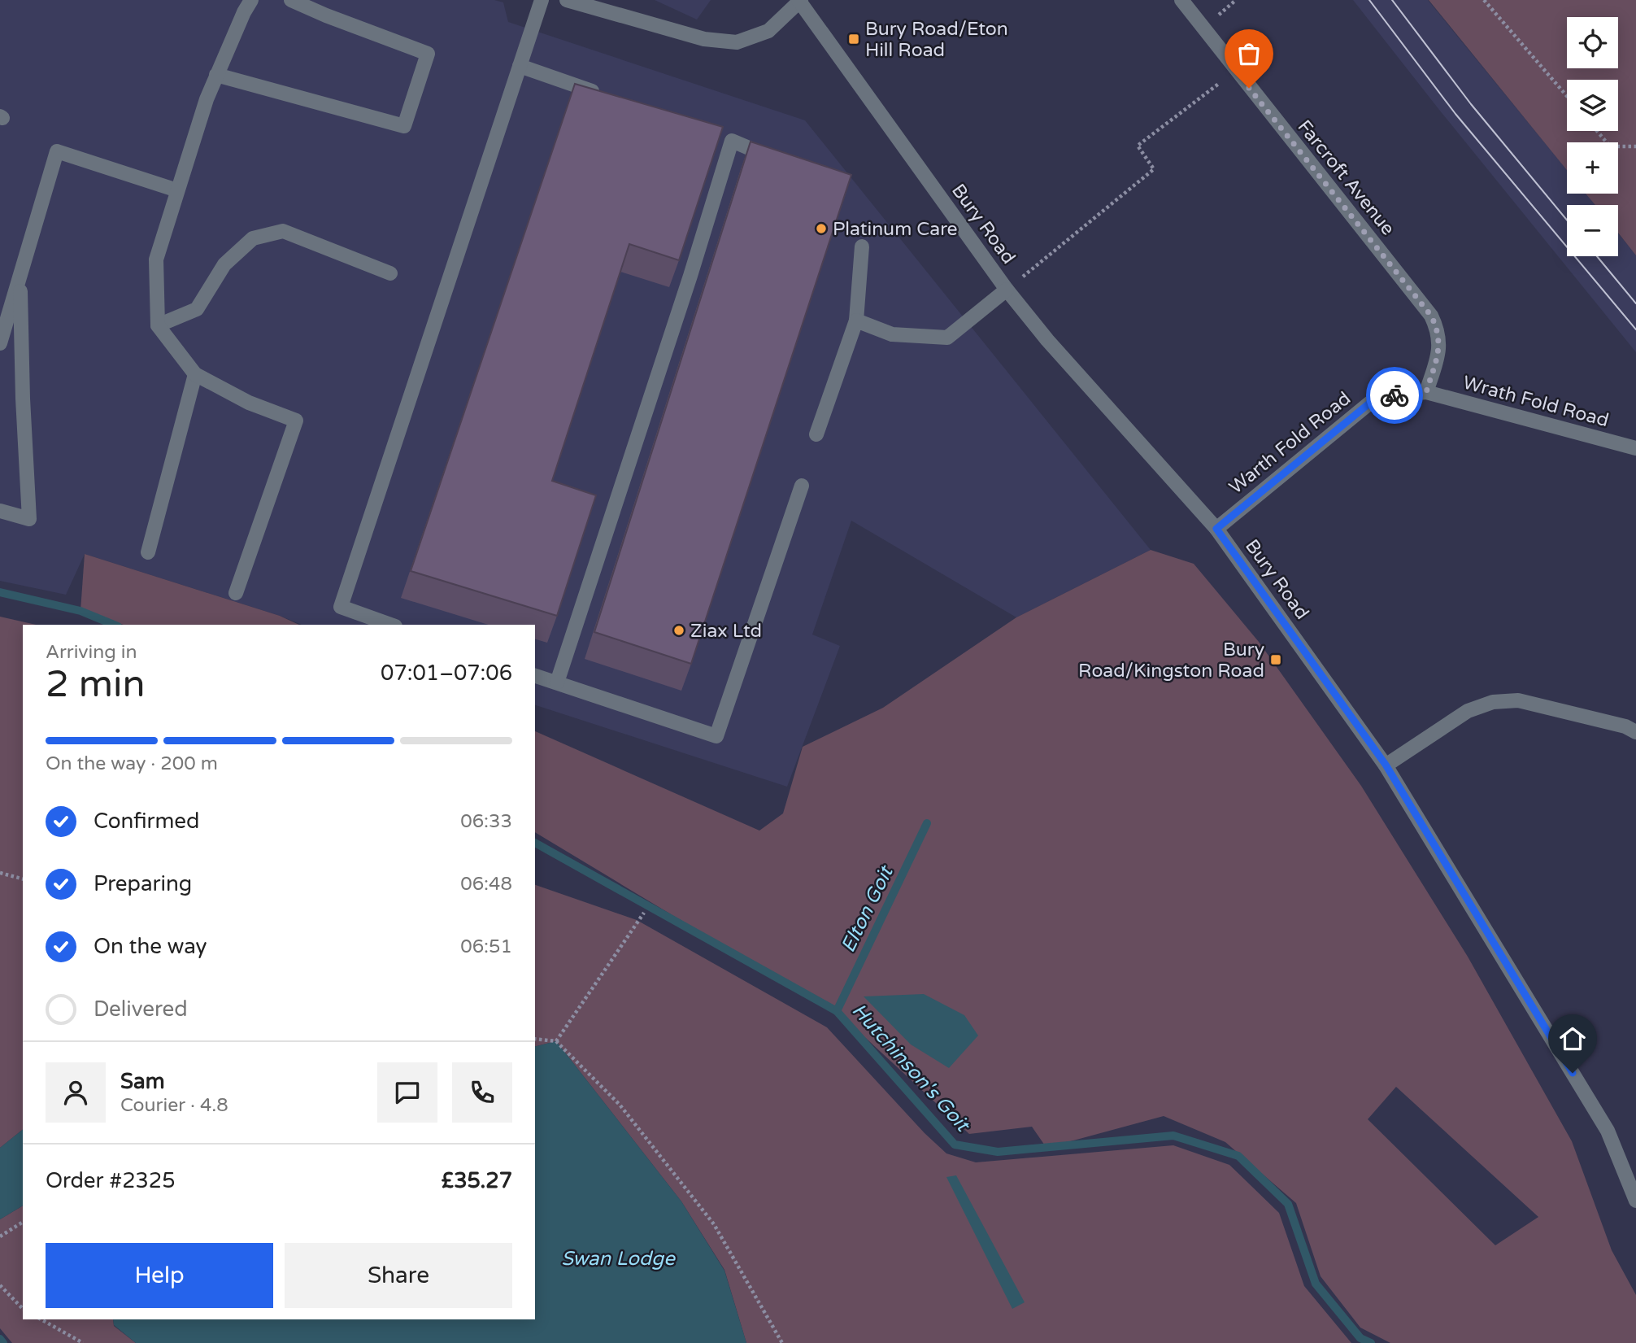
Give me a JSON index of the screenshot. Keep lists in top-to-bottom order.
{
  "streets": {
    "street": [
      "Farcroft Avenue",
      "Bury Road",
      "Wrath Fold Road",
      "Warth Fold Road"
    ]
  },
  "crossings": [
    ["Farcroft Avenue", "Wrath Fold Road"],
    ["Farcroft Avenue", "Warth Fold Road"],
    ["Bury Road", "Warth Fold Road"],
    ["Wrath Fold Road", "Warth Fold Road"]
  ],
  "water": ["Elton Goit", "Hutchinson's Goit", "Swan Lodge"],
  "places": {
    "transit": ["Bury Road/Eton Hill Road", "Bury Road/Kingston Road"],
    "other": ["Platinum Care", "Ziax Ltd"]
  },
  "page": {
    "map_buttons": ["+", "−"],
    "heading": ["2 min", "Arriving in", "07:01–07:06"],
    "panel": [
      "Sam",
      "Courier · 4.8",
      "Order #2325",
      "£35.27"
    ],
    "bar": "On the way · 200 m",
    "list": [
      ["Confirmed", "06:33"],
      ["Preparing", "06:48"],
      ["On the way", "06:51"],
      "Delivered"
    ],
    "buttons": ["Help", "Share"]
  }
}
